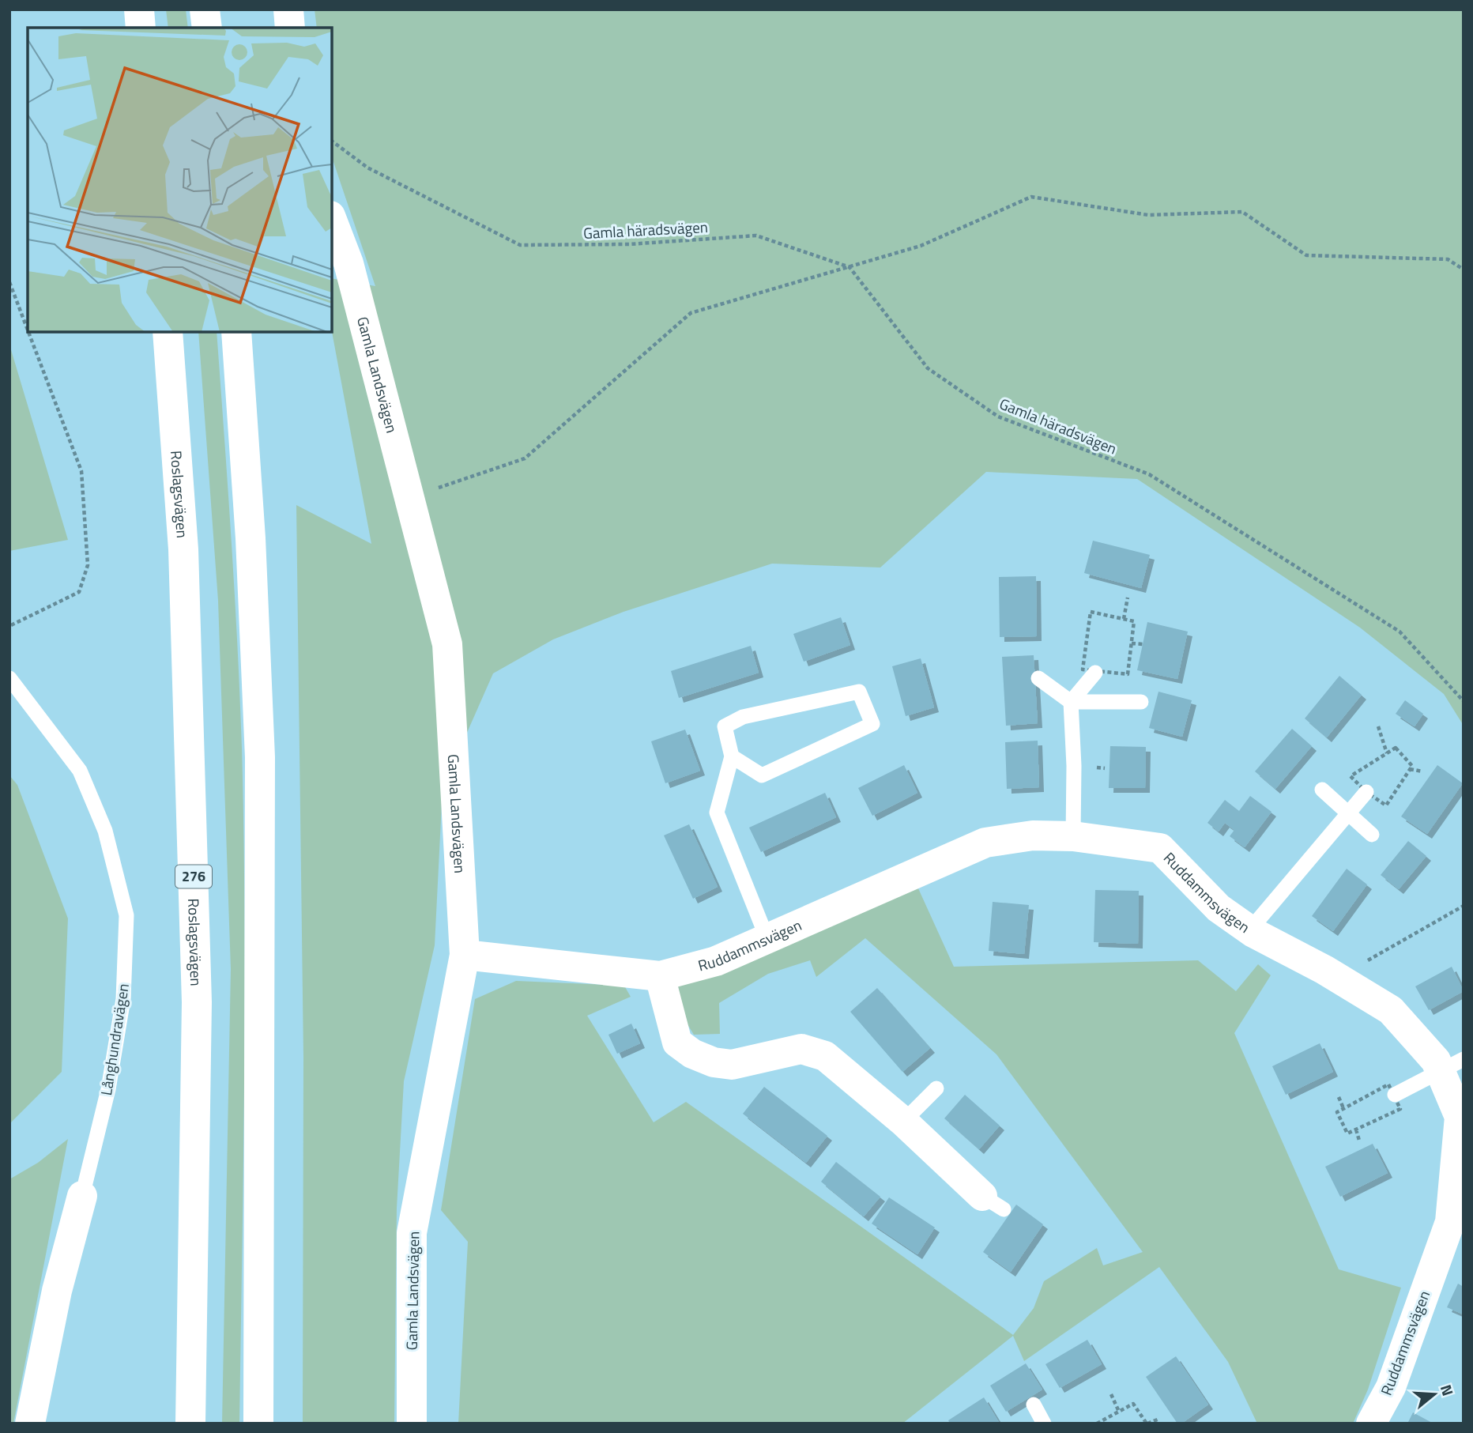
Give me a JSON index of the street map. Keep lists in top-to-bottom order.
{
  "streets": {
    "street": [
      "Gamla Landsvägen",
      "Roslagsvägen",
      "276",
      "Ruddammsvägen",
      "Långhundravägen"
    ],
    "path": ["Gamla häradsvägen"]
  },
  "crossings": [
    ["Gamla Landsvägen", "Ruddammsvägen"]
  ],
  "north": "right"
}
